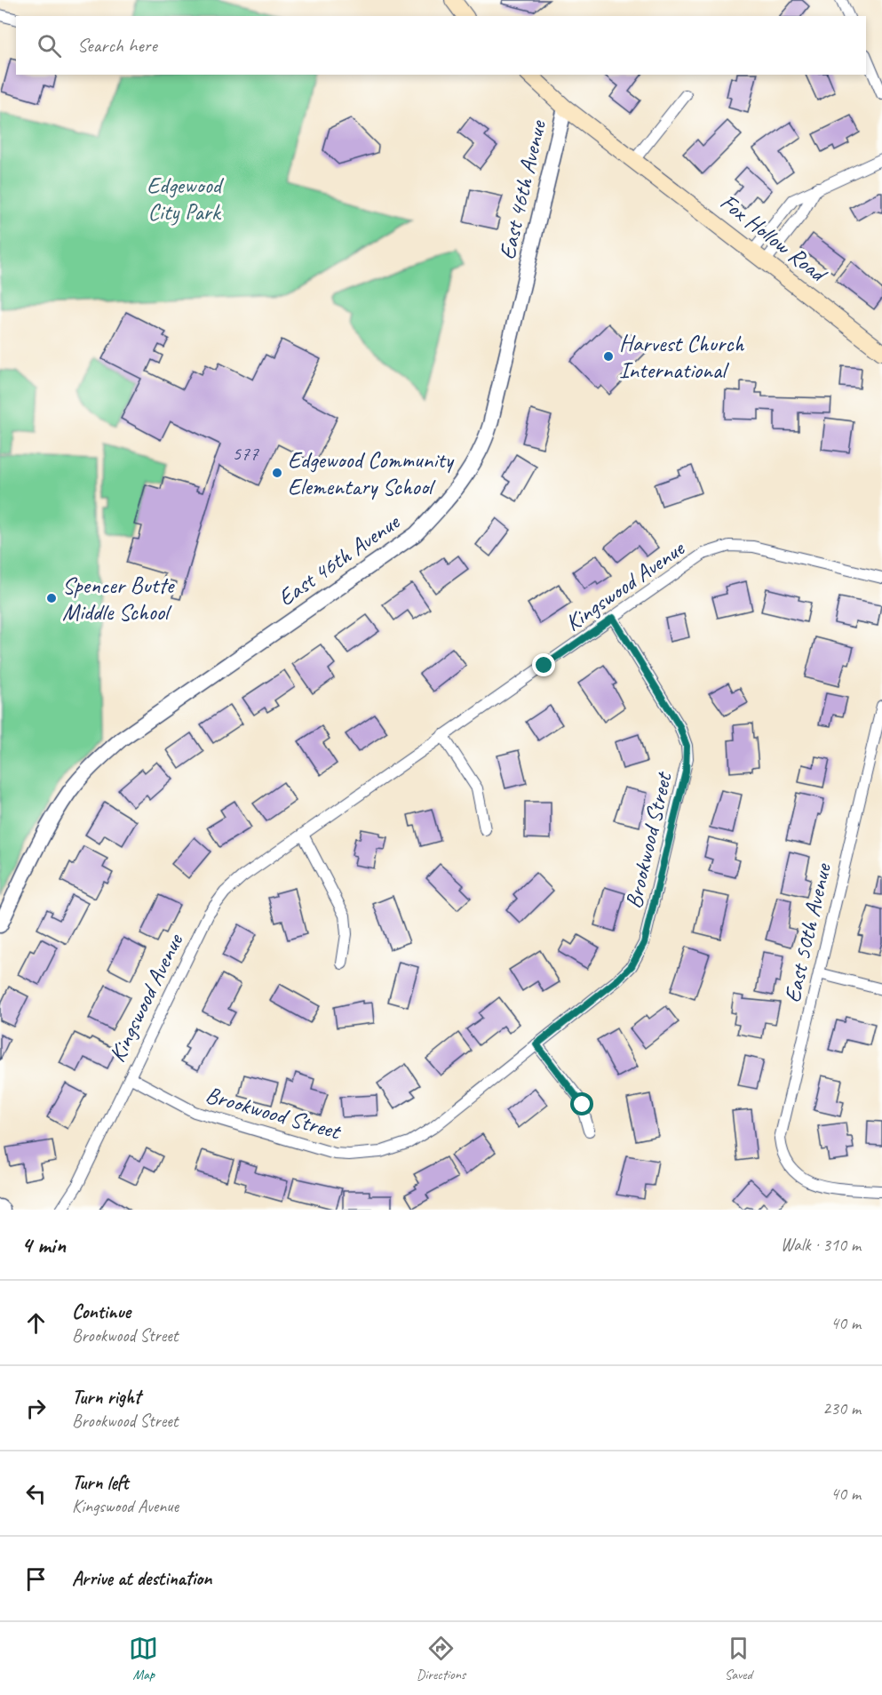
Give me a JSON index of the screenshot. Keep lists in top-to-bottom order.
{
  "streets": {
    "main road": ["Fox Hollow Road"],
    "street": [
      "East 46th Avenue",
      "Kingswood Avenue",
      "Brookwood Street",
      "East 50th Avenue"
    ]
  },
  "crossings": [
    ["East 46th Avenue", "Fox Hollow Road"],
    ["Kingswood Avenue", "Brookwood Street"]
  ],
  "parks": ["Edgewood City Park"],
  "places": ["Harvest Church International", "Edgewood Community Elementary School", "Spencer Butte Middle School"],
  "house_numbers": ["577"],
  "page": {
    "search": "Search here",
    "heading": ["4 min", "Walk · 310 m"],
    "list": [
      ["Continue", "Brookwood Street", "40 m"],
      ["Turn right", "Brookwood Street", "230 m"],
      ["Turn left", "Kingswood Avenue", "40 m"],
      "Arrive at destination"
    ],
    "nav": ["Map", "Directions", "Saved"]
  }
}
